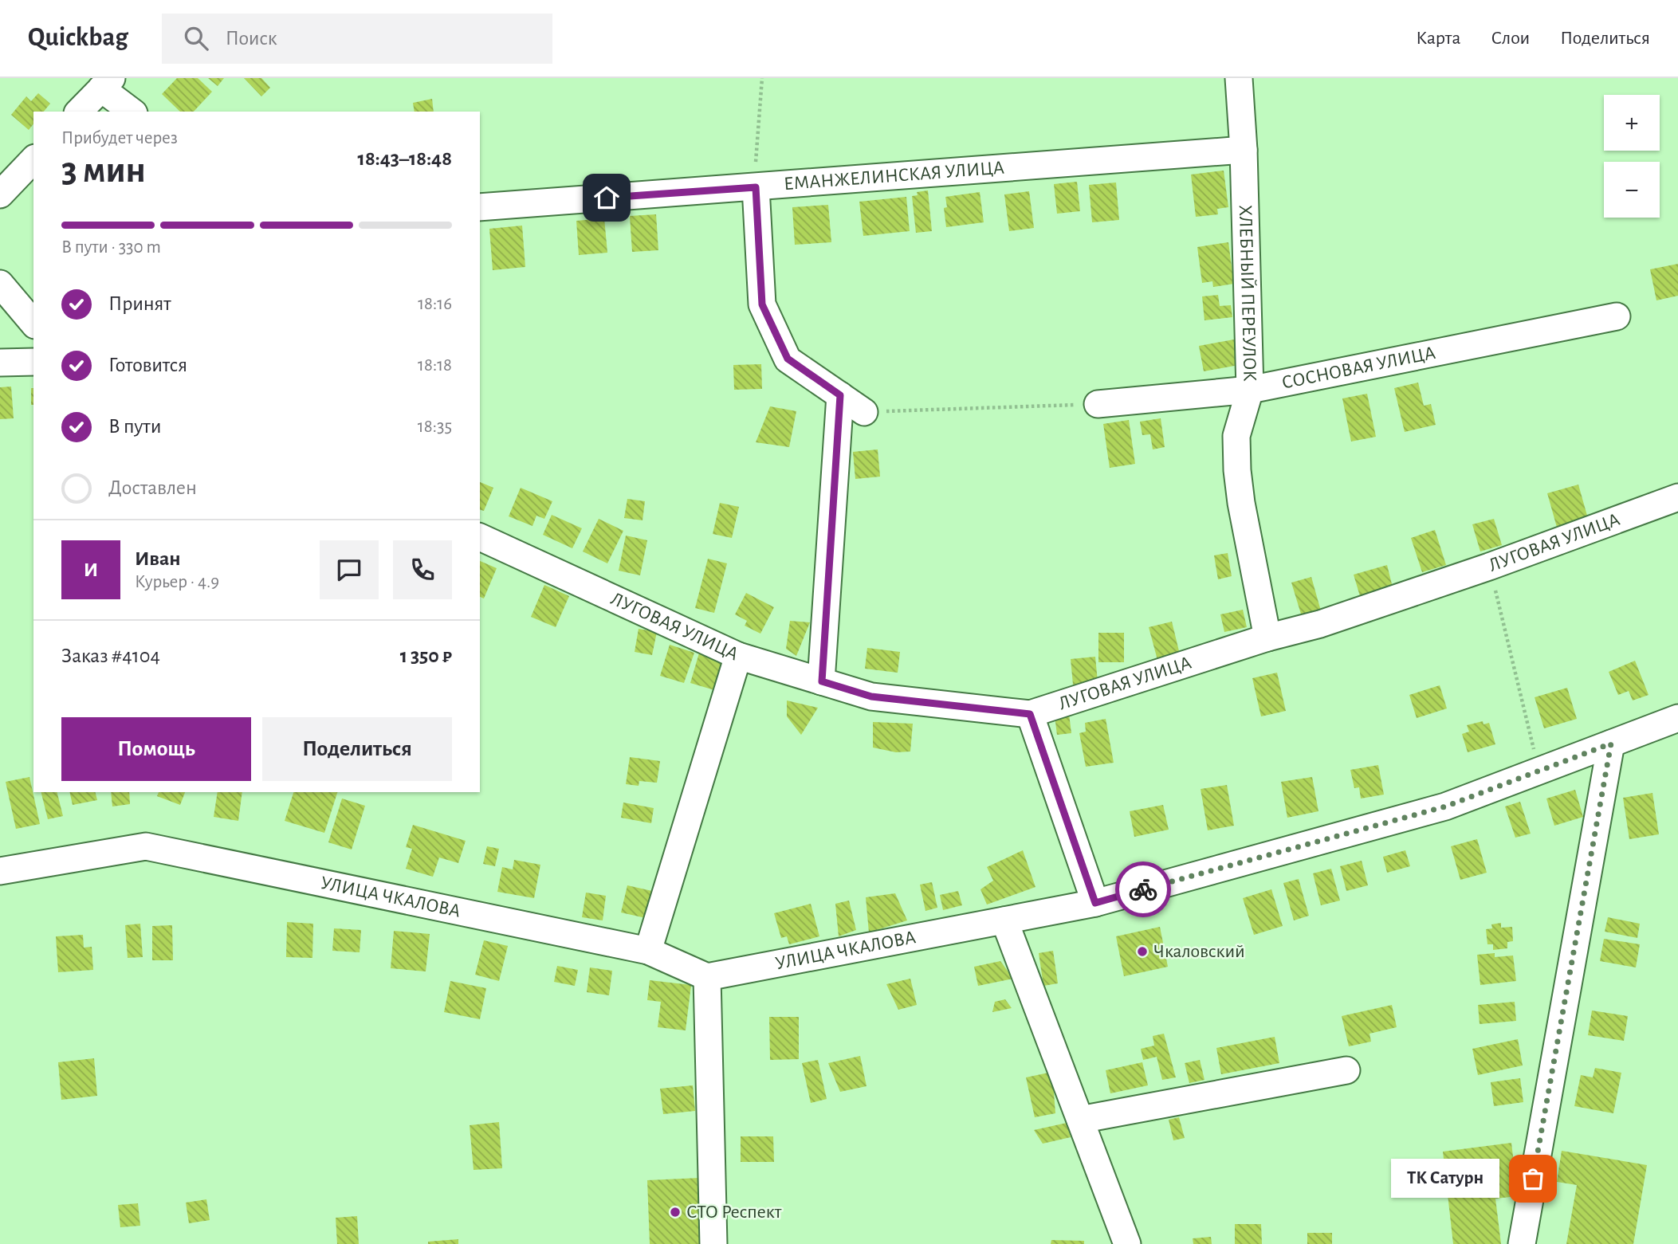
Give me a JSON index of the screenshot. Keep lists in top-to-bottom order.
{
  "streets": {
    "street": [
      "ЕМАНЖЕЛИНСКАЯ УЛИЦА",
      "ХЛЕБНЫЙ ПЕРЕУЛОК",
      "СОСНОВАЯ УЛИЦА",
      "ЛУГОВАЯ УЛИЦА",
      "УЛИЦА ЧКАЛОВА"
    ]
  },
  "crossings": [
    ["ЕМАНЖЕЛИНСКАЯ УЛИЦА", "ХЛЕБНЫЙ ПЕРЕУЛОК"],
    ["ХЛЕБНЫЙ ПЕРЕУЛОК", "СОСНОВАЯ УЛИЦА"],
    ["ХЛЕБНЫЙ ПЕРЕУЛОК", "ЛУГОВАЯ УЛИЦА"]
  ],
  "places": ["Чкаловский", "ТК Сатурн", "СТО Респект"],
  "page": {
    "header": "Quickbag",
    "search": "Поиск",
    "nav": ["Карта", "Слои", "Поделиться"],
    "map_buttons": ["+", "−"],
    "heading": ["3 мин", "Прибудет через", "18:43–18:48"],
    "panel": [
      "Иван",
      "Курьер · 4.9",
      "Заказ #4104",
      "1 350 ₽"
    ],
    "bar": "В пути · 330 m",
    "list": [
      ["Принят", "18:16"],
      ["Готовится", "18:18"],
      ["В пути", "18:35"],
      "Доставлен"
    ],
    "round": "И",
    "buttons": ["Помощь", "Поделиться"],
    "bubble": "ТК Сатурн"
  }
}
